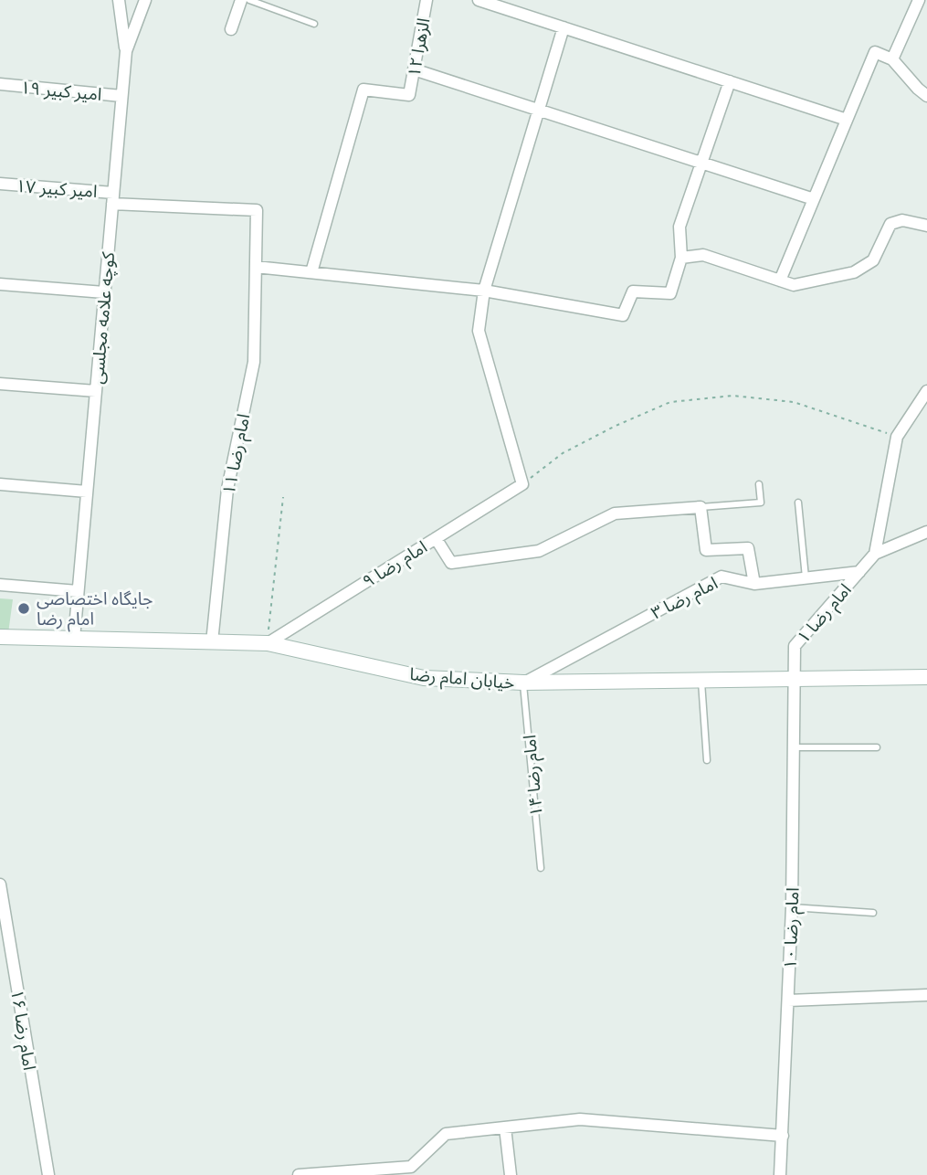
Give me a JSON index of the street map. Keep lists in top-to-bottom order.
{
  "streets": {
    "street": [
      "الزهرا ۱۲",
      "امیر کبیر ۱۹",
      "امیر کبیر ۱۷",
      "کوچه علامه مجلسی",
      "امام رضا ۱۱",
      "امام رضا ۹",
      "امام رضا ۳",
      "امام رضا ۱",
      "خیابان امام رضا",
      "امام رضا ۱۰",
      "امام رضا ۱۶"
    ],
    "lane": ["امام رضا ۱۴"]
  },
  "crossings": [
    ["امیر کبیر ۱۹", "کوچه علامه مجلسی"],
    ["امیر کبیر ۱۷", "کوچه علامه مجلسی"],
    ["امیر کبیر ۱۷", "امام رضا ۱۱"],
    ["کوچه علامه مجلسی", "خیابان امام رضا"],
    ["امام رضا ۱۱", "خیابان امام رضا"],
    ["امام رضا ۹", "خیابان امام رضا"],
    ["امام رضا ۳", "امام رضا ۱"],
    ["امام رضا ۳", "خیابان امام رضا"],
    ["امام رضا ۳", "امام رضا ۱۴"],
    ["امام رضا ۱", "خیابان امام رضا"],
    ["امام رضا ۱", "امام رضا ۱۰"],
    ["خیابان امام رضا", "امام رضا ۱۴"],
    ["خیابان امام رضا", "امام رضا ۱۰"]
  ],
  "places": ["جایگاه اختصاصی امام رضا"]
}
